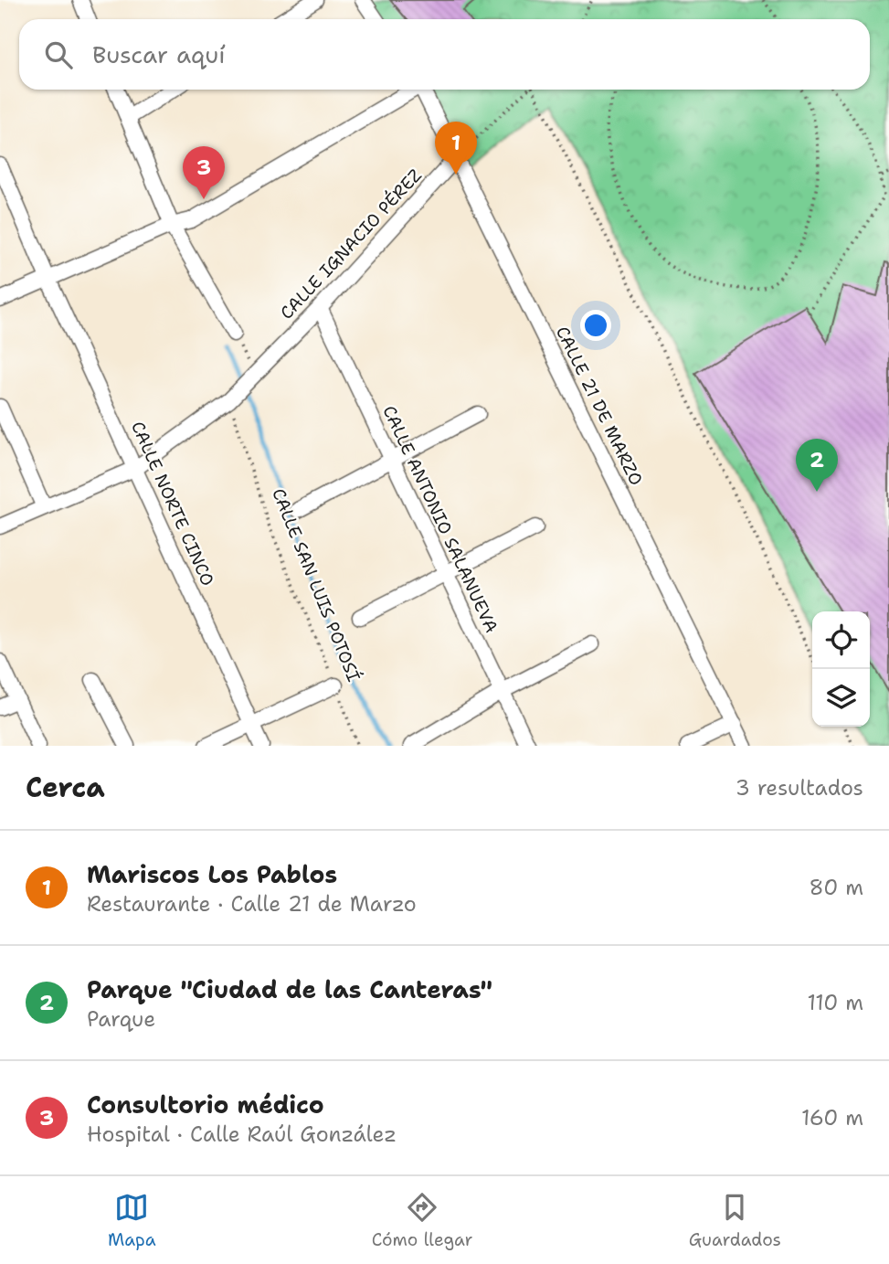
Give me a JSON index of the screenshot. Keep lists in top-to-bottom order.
{
  "streets": {
    "street": [
      "CALLE IGNACIO PÉREZ",
      "CALLE 21 DE MARZO",
      "CALLE NORTE CINCO",
      "CALLE ANTONIO SALANUEVA"
    ],
    "path": ["CALLE SAN LUIS POTOSÍ"]
  },
  "crossings": [
    ["CALLE IGNACIO PÉREZ", "CALLE 21 DE MARZO"],
    ["CALLE IGNACIO PÉREZ", "CALLE NORTE CINCO"],
    ["CALLE IGNACIO PÉREZ", "CALLE ANTONIO SALANUEVA"],
    ["CALLE IGNACIO PÉREZ", "CALLE SAN LUIS POTOSÍ"]
  ],
  "page": {
    "search": "Buscar aquí",
    "pins": ["1", "3", "2"],
    "heading": ["Cerca", "3 resultados"],
    "list": [
      {
        "mark": "1",
        "name": "Mariscos Los Pablos",
        "note": "Restaurante · Calle 21 de Marzo",
        "value": "80 m"
      },
      {
        "mark": "2",
        "name": "Parque \"Ciudad de las Canteras\"",
        "note": "Parque",
        "value": "110 m"
      },
      {
        "mark": "3",
        "name": "Consultorio médico",
        "note": "Hospital · Calle Raúl González",
        "value": "160 m"
      }
    ],
    "nav": ["Mapa", "Cómo llegar", "Guardados"]
  }
}
